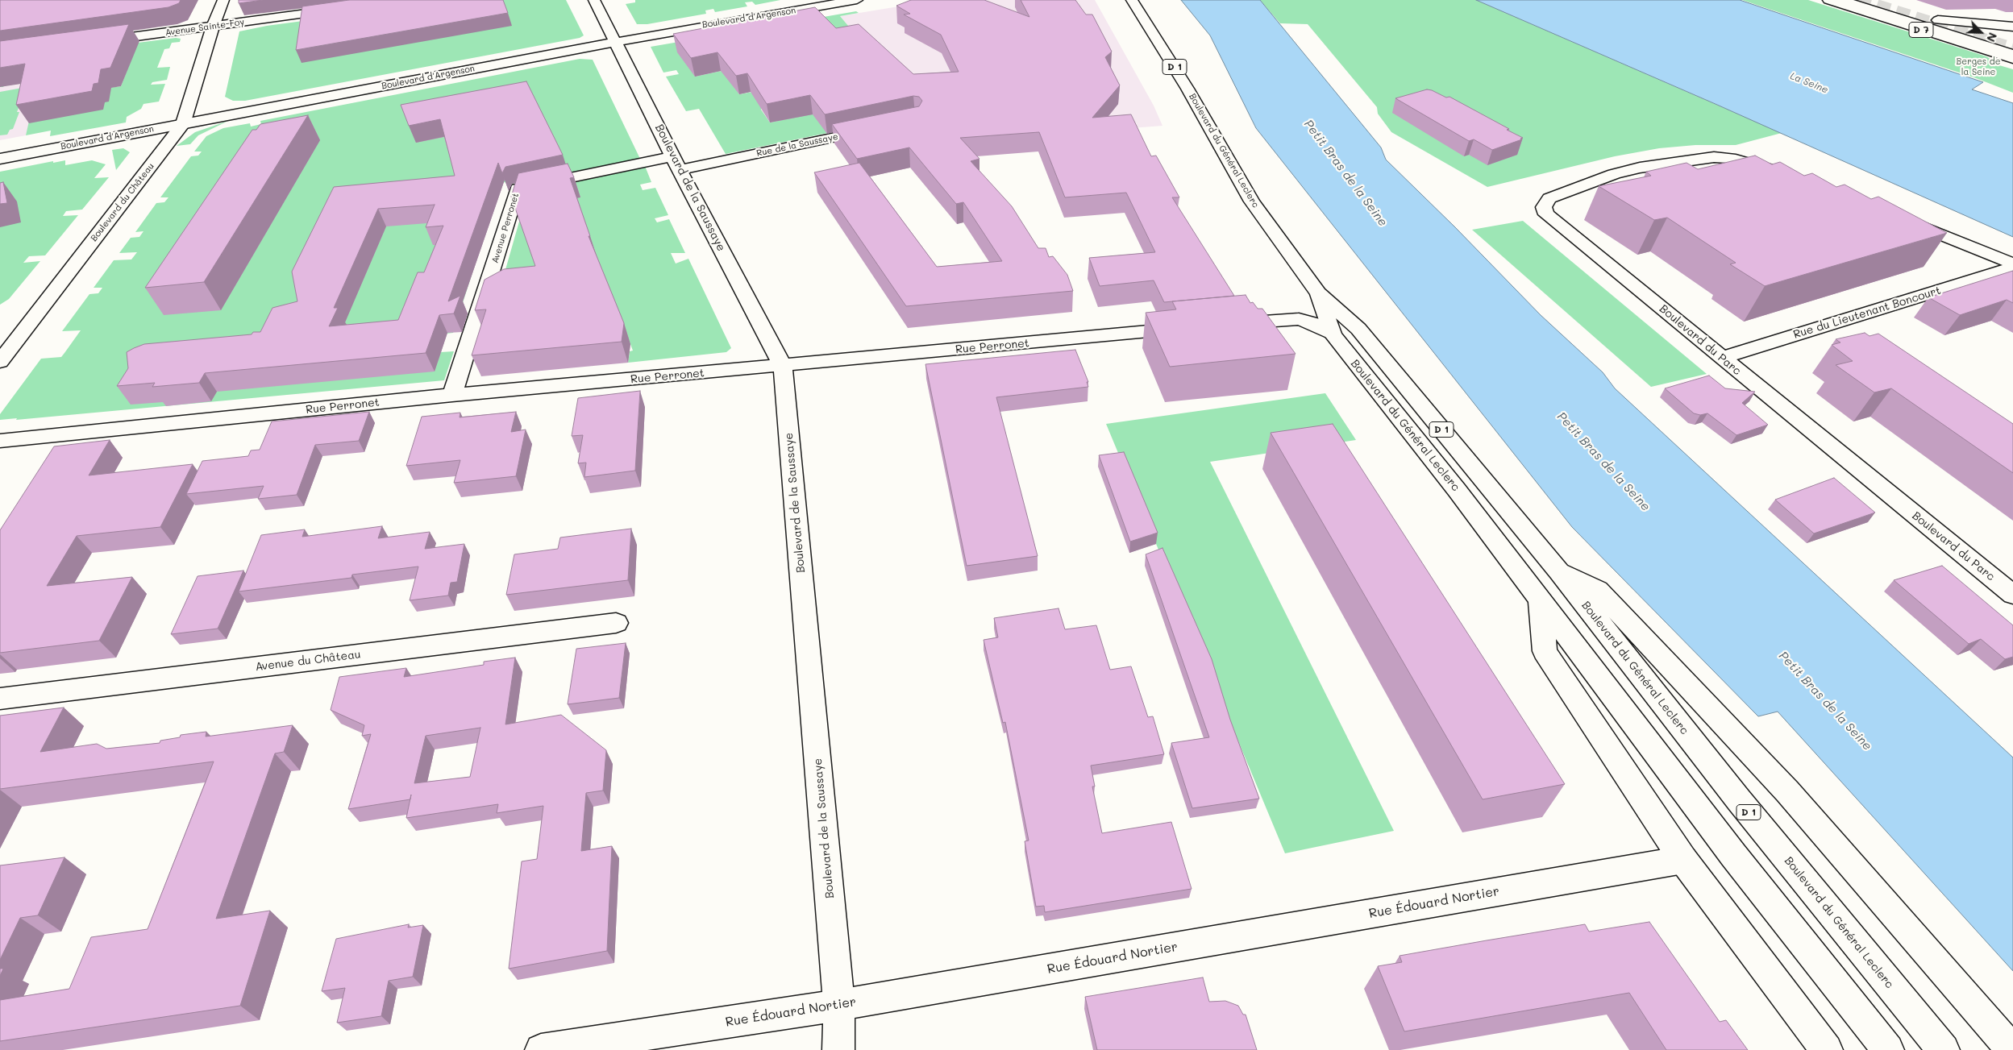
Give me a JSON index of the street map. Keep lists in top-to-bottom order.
{
  "streets": {
    "street": [
      "Boulevard d'Argenson",
      "Avenue Sainte-Foy",
      "D 7",
      "D 1",
      "Rue de la Saussaye",
      "Boulevard du Général Leclerc",
      "Boulevard de la Saussaye",
      "Boulevard du Château",
      "Avenue Perronet",
      "Rue du Lieutenant Boncourt",
      "Boulevard du Parc",
      "Rue Perronet",
      "Avenue du Château",
      "Rue Édouard Nortier"
    ]
  },
  "crossings": [
    ["Boulevard d'Argenson", "Boulevard de la Saussaye"],
    ["Boulevard d'Argenson", "Boulevard du Château"],
    ["Avenue Sainte-Foy", "Boulevard du Château"],
    ["Rue de la Saussaye", "Boulevard de la Saussaye"],
    ["Rue de la Saussaye", "Avenue Perronet"],
    ["Boulevard de la Saussaye", "Avenue Perronet"],
    ["Boulevard de la Saussaye", "Rue Perronet"],
    ["Boulevard de la Saussaye", "Rue Édouard Nortier"],
    ["Avenue Perronet", "Rue Perronet"],
    ["Rue du Lieutenant Boncourt", "Boulevard du Parc"]
  ],
  "water": ["La Seine", "Petit Bras de la Seine"],
  "parks": ["Berges de la Seine"],
  "north": "bottom right"
}
